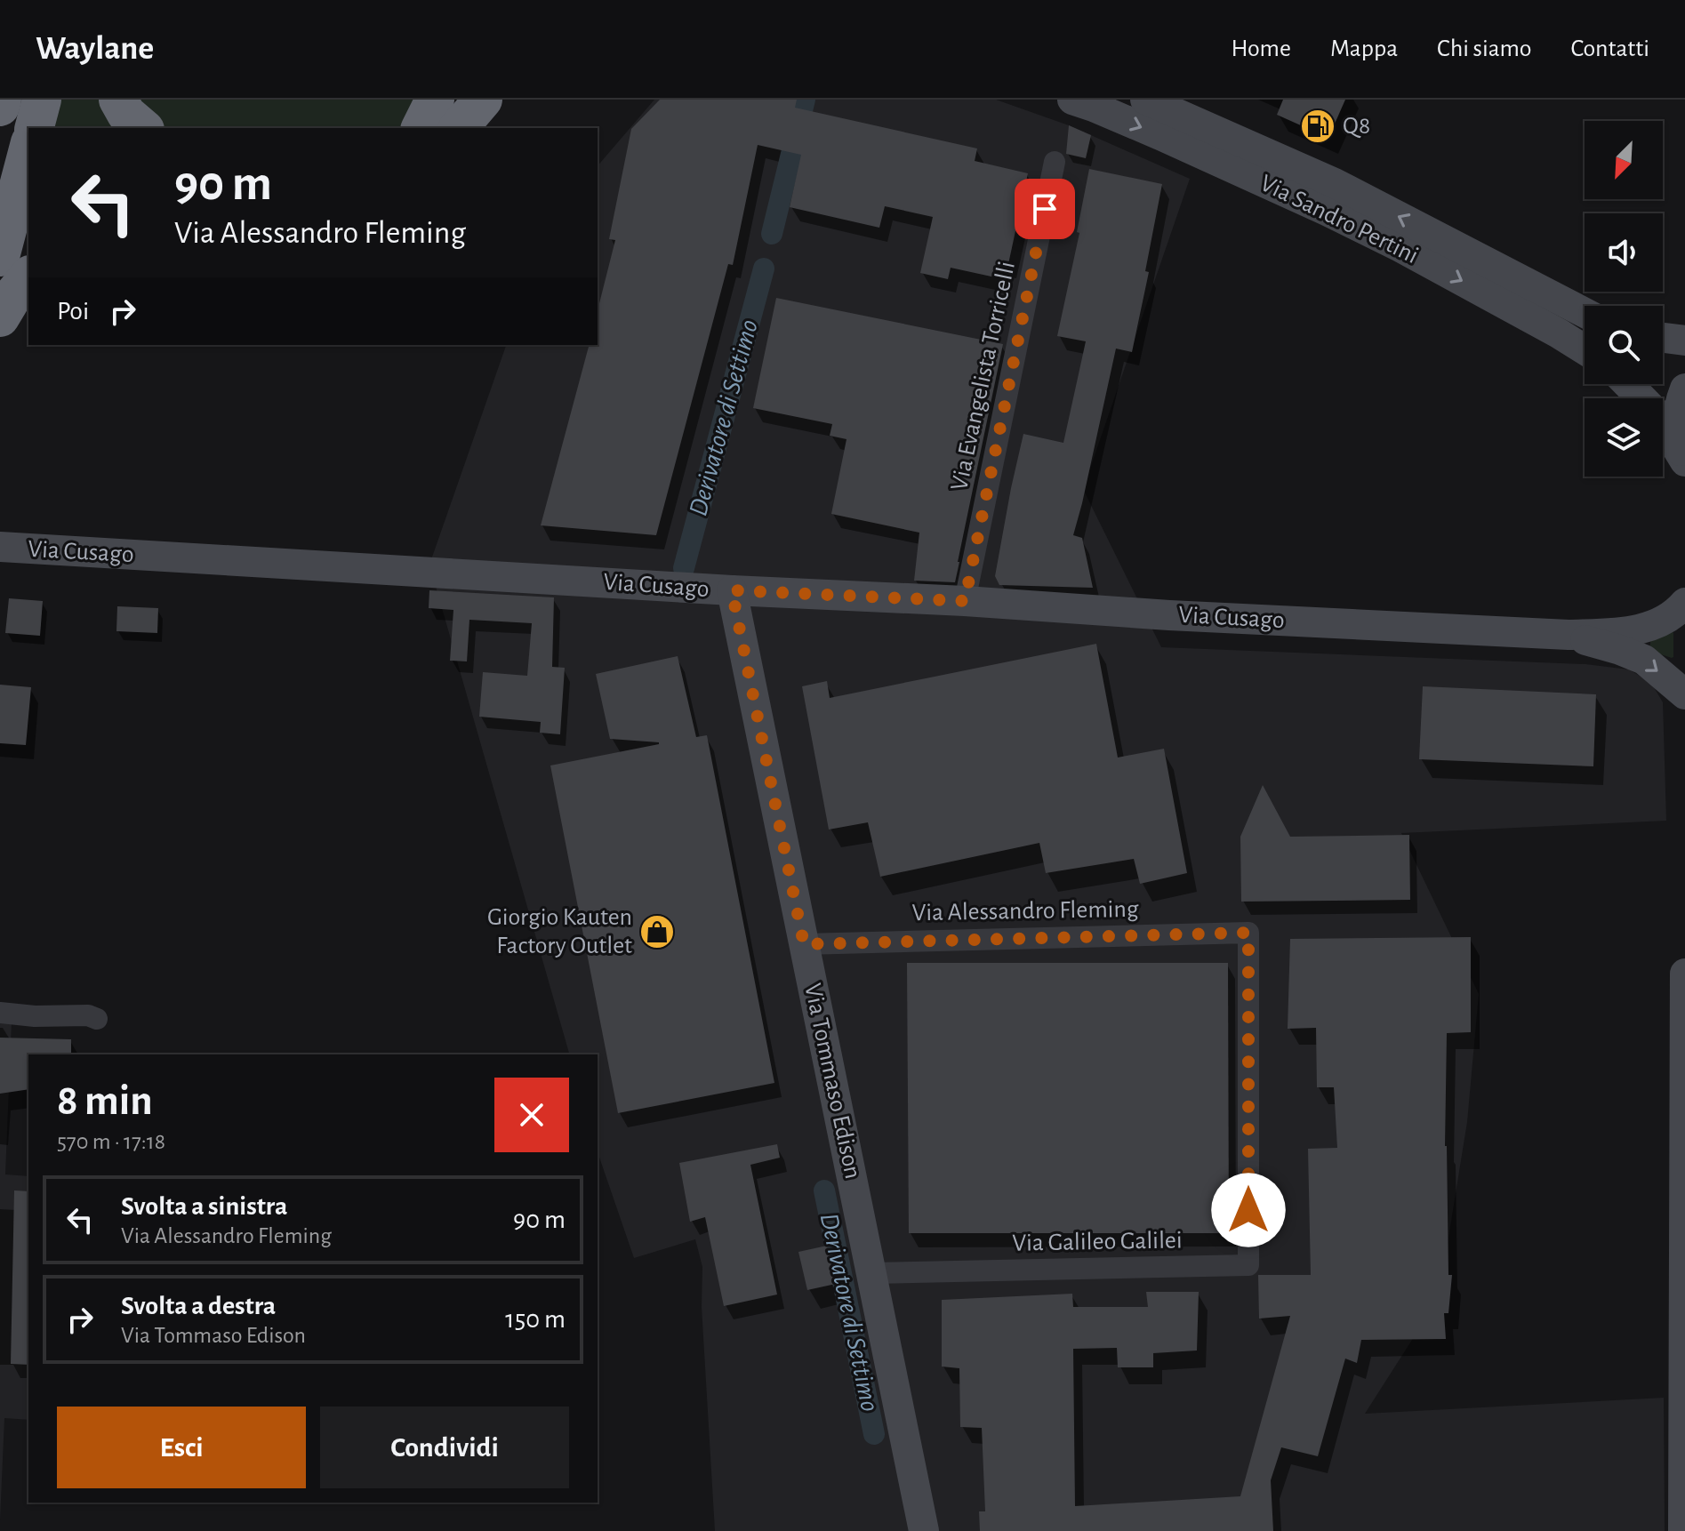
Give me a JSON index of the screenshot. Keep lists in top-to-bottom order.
{
  "streets": {
    "street": [
      "Via Sandro Pertini",
      "Via Evangelista Torricelli",
      "Via Cusago",
      "Via Alessandro Fleming",
      "Via Tommaso Edison",
      "Via Galileo Galilei"
    ]
  },
  "crossings": [
    ["Via Evangelista Torricelli", "Via Cusago"],
    ["Via Cusago", "Via Tommaso Edison"],
    ["Via Alessandro Fleming", "Via Tommaso Edison"],
    ["Via Alessandro Fleming", "Via Galileo Galilei"],
    ["Via Tommaso Edison", "Via Galileo Galilei"]
  ],
  "water": ["Derivatore di Settimo"],
  "places": {
    "fuel station": ["Q8"],
    "shop": ["Giorgio Kauten Factory Outlet"]
  },
  "north": "bottom left",
  "page": {
    "header": "Waylane",
    "nav": [
      "Home",
      "Mappa",
      "Chi siamo",
      "Contatti"
    ],
    "turn": ["90 m", "Via Alessandro Fleming"],
    "then": "Poi",
    "heading": ["8 min", "570 m · 17:18"],
    "list": [
      {
        "name": "Svolta a sinistra",
        "note": "Via Alessandro Fleming",
        "value": "90 m"
      },
      {
        "name": "Svolta a destra",
        "note": "Via Tommaso Edison",
        "value": "150 m"
      }
    ],
    "buttons": ["Esci", "Condividi"]
  }
}
